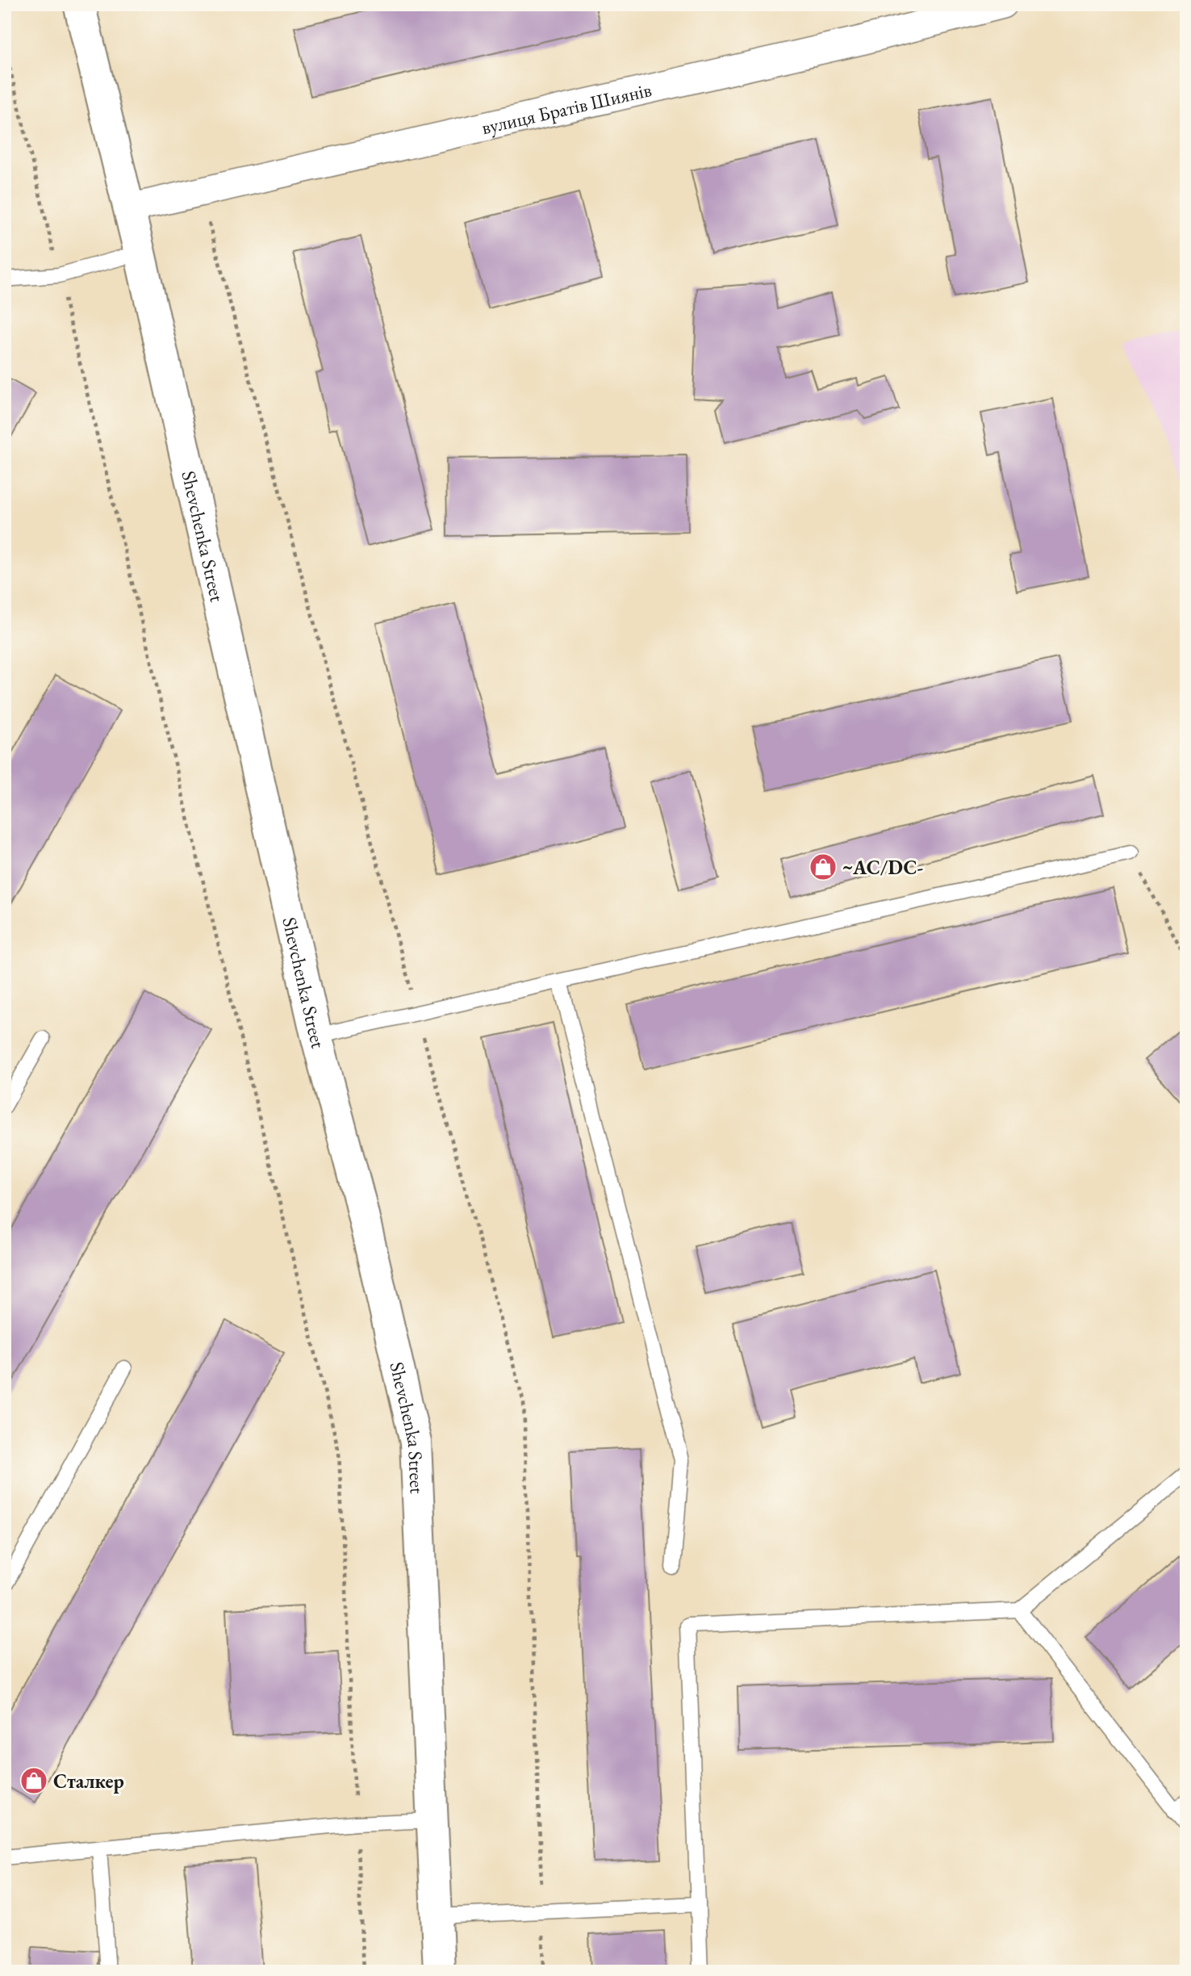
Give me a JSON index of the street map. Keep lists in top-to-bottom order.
{
  "streets": {
    "street": ["вулиця Братів Шиянів", "Shevchenka Street"]
  },
  "crossings": [
    ["вулиця Братів Шиянів", "Shevchenka Street"]
  ],
  "places": {
    "shop": ["~AC/DC-", "Сталкер"]
  }
}
